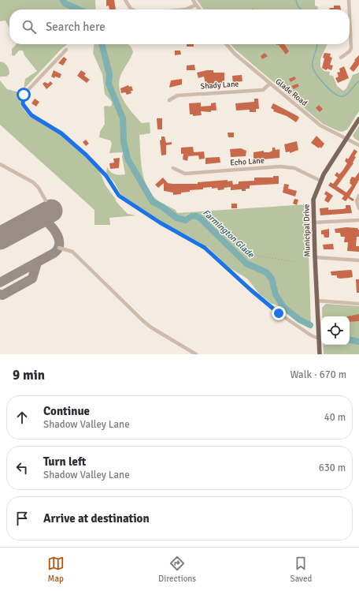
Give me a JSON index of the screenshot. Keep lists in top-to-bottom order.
{
  "streets": {
    "main road": ["Municipal Drive"],
    "street": ["Shady Lane", "Glade Road", "Echo Lane"]
  },
  "crossings": [
    ["Shady Lane", "Glade Road"],
    ["Glade Road", "Municipal Drive"],
    ["Echo Lane", "Municipal Drive"]
  ],
  "water": ["Farmington Glade"],
  "page": {
    "search": "Search here",
    "heading": ["9 min", "Walk · 670 m"],
    "list": [
      ["Continue", "Shadow Valley Lane", "40 m"],
      ["Turn left", "Shadow Valley Lane", "630 m"],
      "Arrive at destination"
    ],
    "nav": ["Map", "Directions", "Saved"]
  }
}
